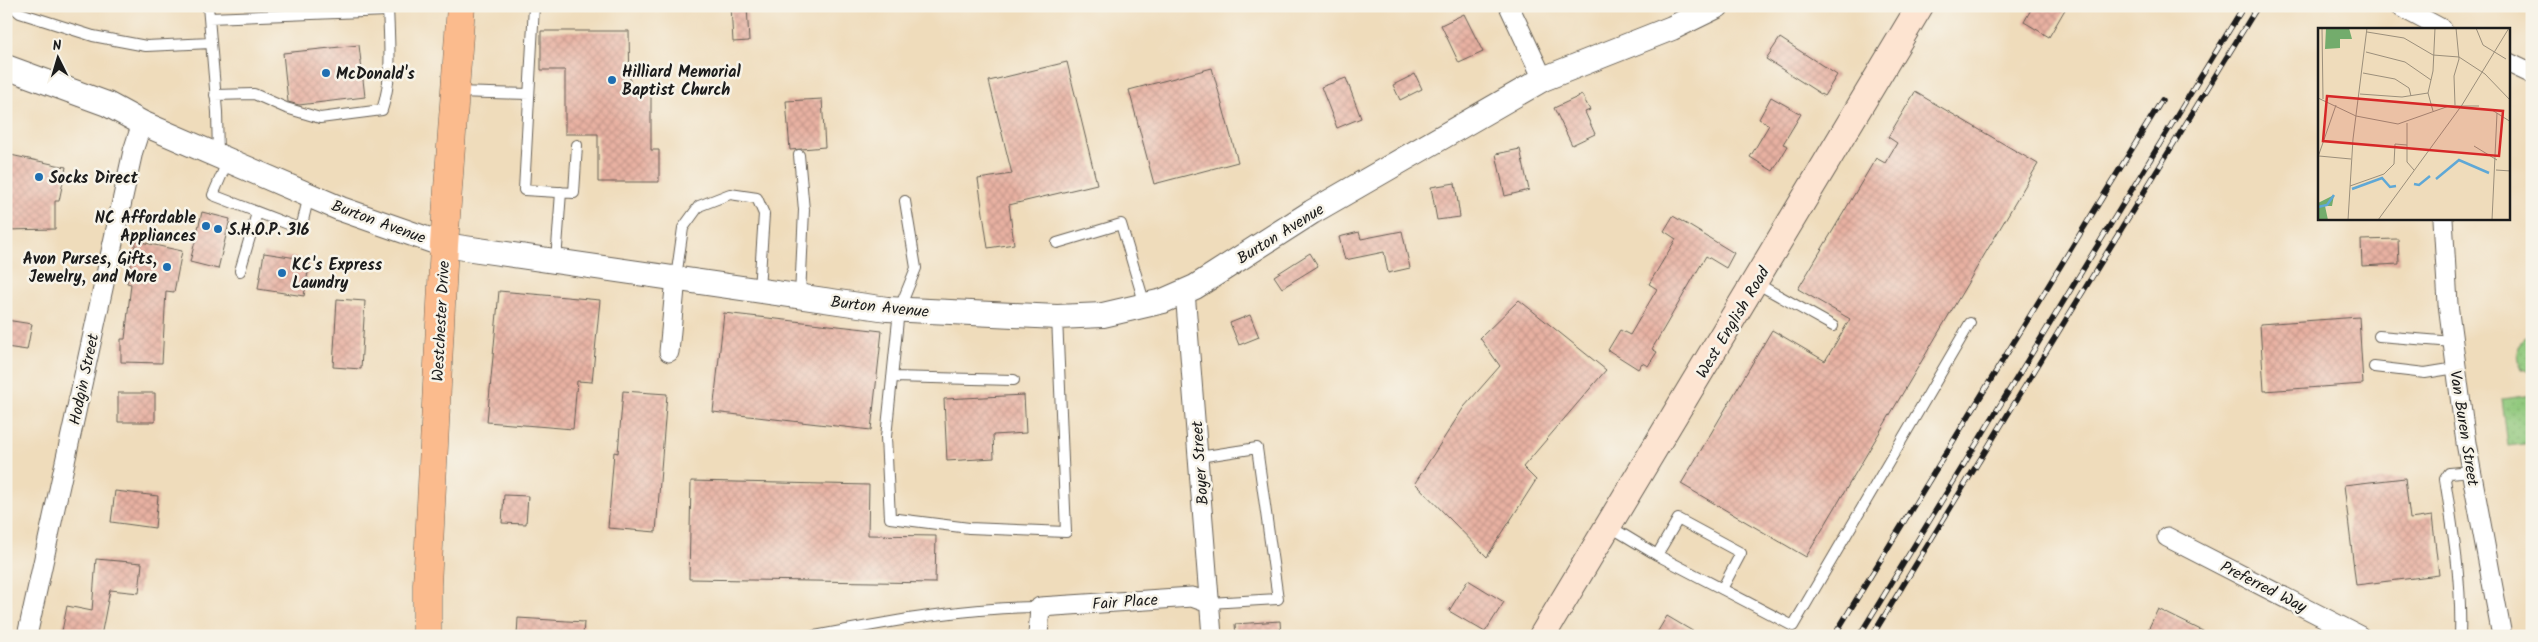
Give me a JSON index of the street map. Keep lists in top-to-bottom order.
{
  "streets": {
    "main road": ["Westchester Drive", "West English Road"],
    "street": [
      "Burton Avenue",
      "Hodgin Street",
      "Van Buren Street",
      "Boyer Street",
      "Preferred Way",
      "Fair Place"
    ]
  },
  "crossings": [
    ["Burton Avenue", "Westchester Drive"],
    ["Burton Avenue", "Hodgin Street"],
    ["Burton Avenue", "Boyer Street"],
    ["Boyer Street", "Fair Place"]
  ],
  "places": [
    "McDonald's",
    "Hilliard Memorial Baptist Church",
    "Socks Direct",
    "NC Affordable Appliances",
    "S.H.O.P. 316",
    "Avon Purses, Gifts, Jewelry, and More",
    "KC's Express Laundry"
  ],
  "north": "top"
}
